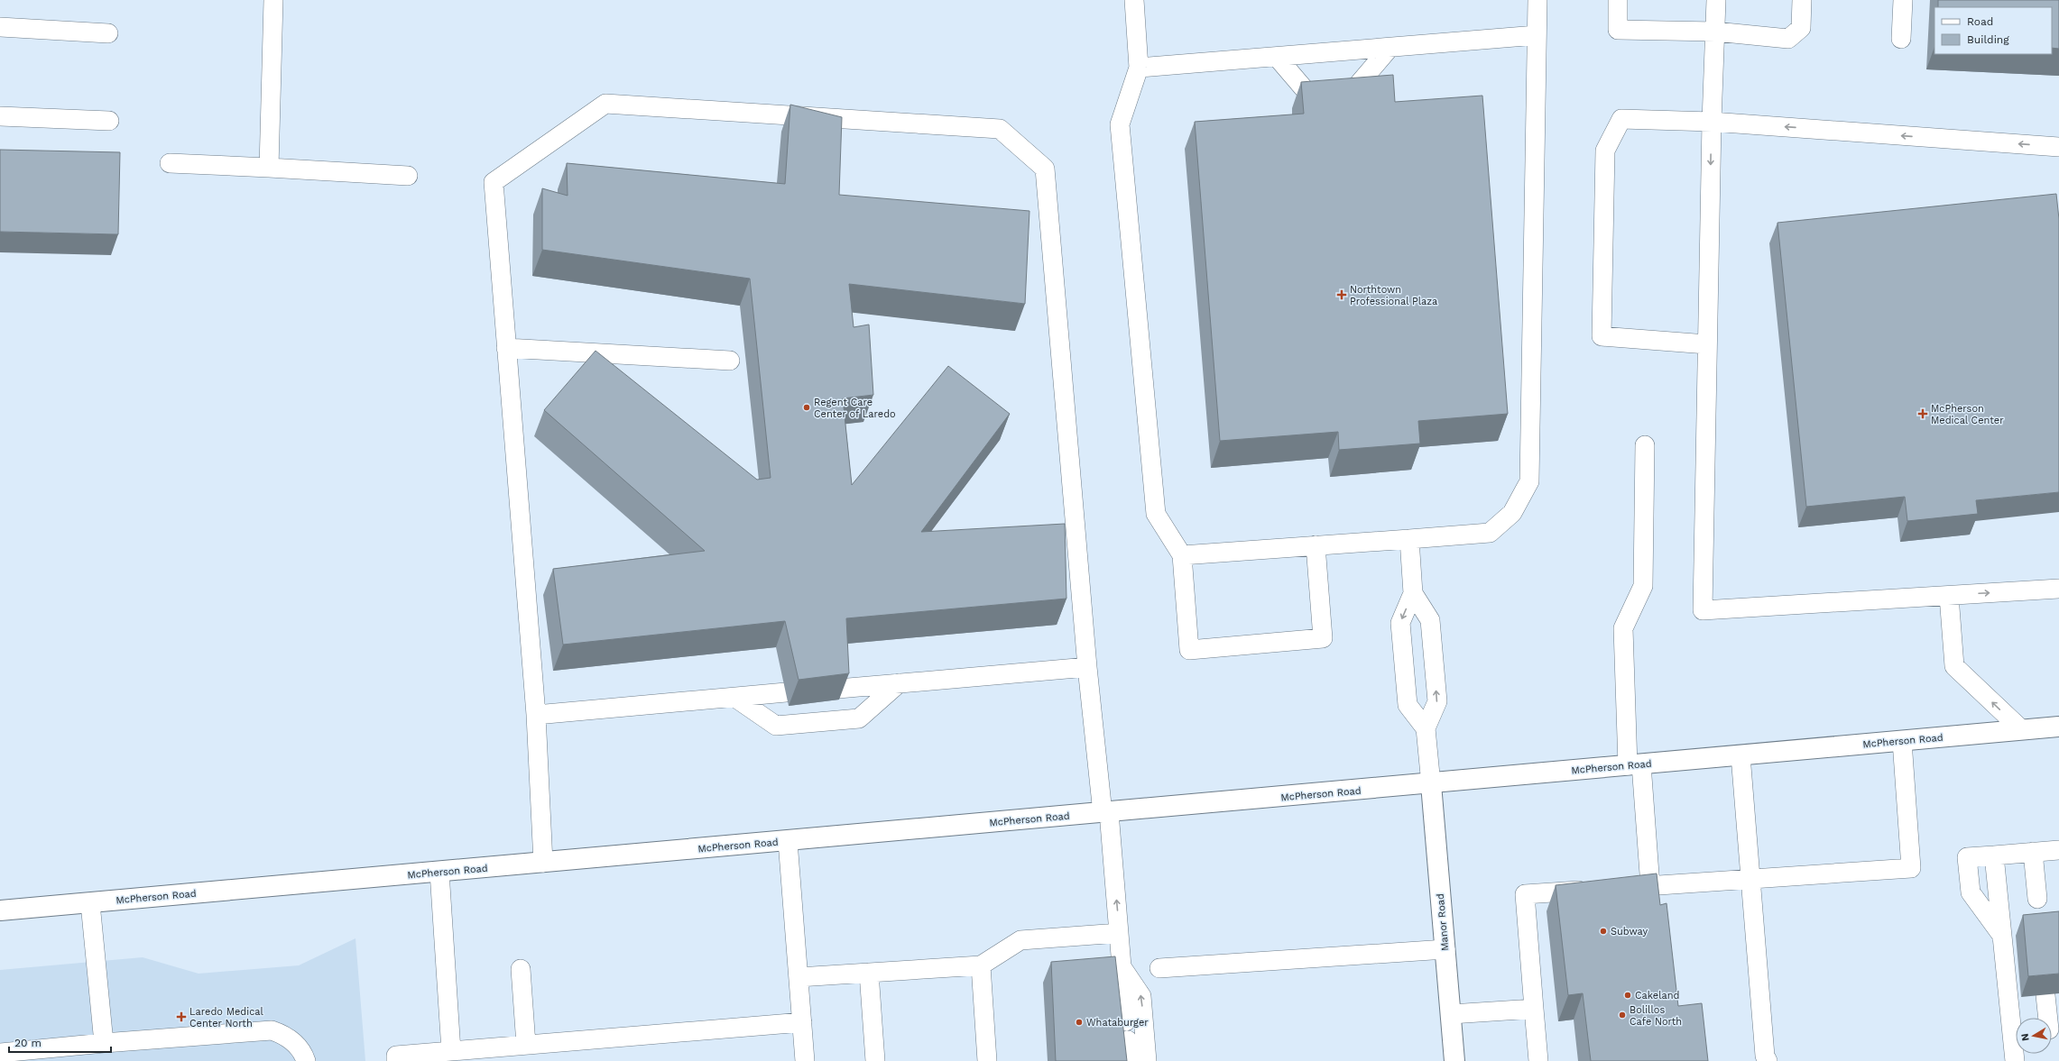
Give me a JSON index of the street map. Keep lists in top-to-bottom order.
{
  "streets": {
    "main road": ["McPherson Road", "Manor Road"]
  },
  "crossings": [
    ["McPherson Road", "Manor Road"]
  ],
  "places": {
    "health": ["Northtown Professional Plaza", "McPherson Medical Center", "Laredo Medical Center North"],
    "other": [
      "Regent Care Center of Laredo",
      "Subway",
      "Cakeland",
      "Bolillos Cafe North",
      "Whataburger"
    ]
  },
  "legend": ["Road", "Building"],
  "scale_bar": "20 m",
  "north": "left"
}
